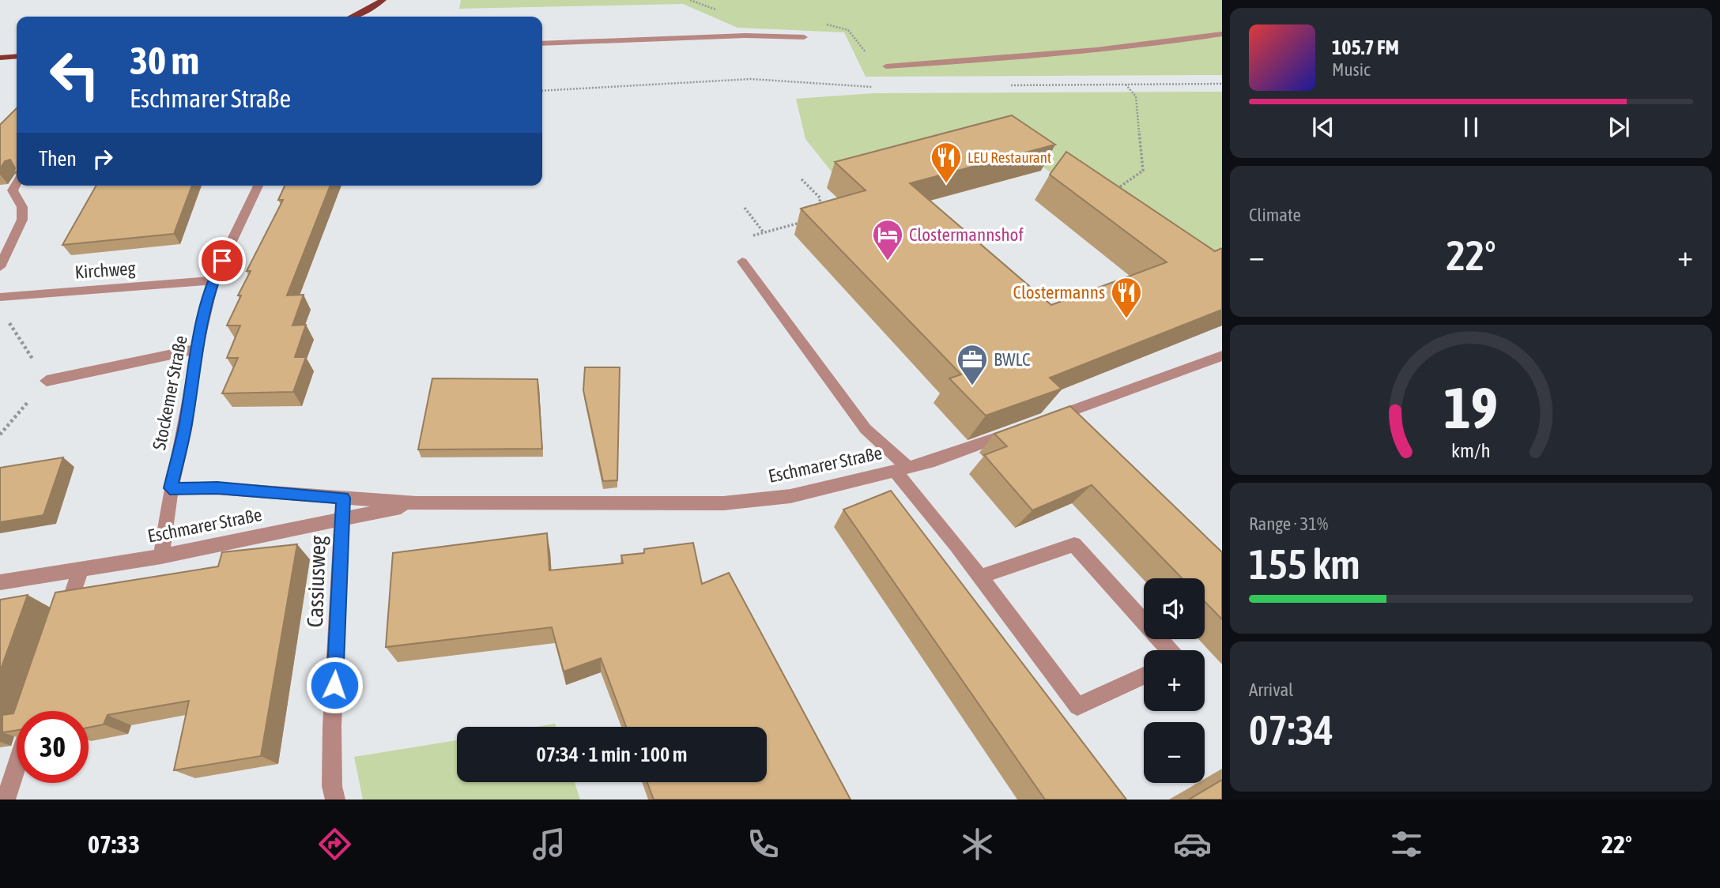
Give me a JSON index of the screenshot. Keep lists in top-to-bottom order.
{
  "streets": {
    "street": [
      "Kirchweg",
      "Stockemer Straße",
      "Eschmarer Straße",
      "Cassiusweg"
    ]
  },
  "crossings": [
    ["Kirchweg", "Stockemer Straße"],
    ["Stockemer Straße", "Eschmarer Straße"],
    ["Eschmarer Straße", "Cassiusweg"]
  ],
  "places": {
    "restaurant": ["LEU Restaurant", "Clostermanns"],
    "hotel": ["Clostermannshof"],
    "office": ["BWLC"]
  },
  "page": {
    "turn": ["30 m", "Eschmarer Straße"],
    "song": ["105.7 FM", "Music"],
    "then": "Then",
    "tile": [
      "Climate",
      ["Range · 31%", "155 km"],
      ["Arrival", "07:34"]
    ],
    "heat": ["−", "22°", "+"],
    "map_buttons": ["+", "−"],
    "limit": "30",
    "trip": "07:34 · 1 min · 100 m",
    "tabs": ["07:33", "22°"],
    "gauge": ["19", "km/h"]
  }
}
